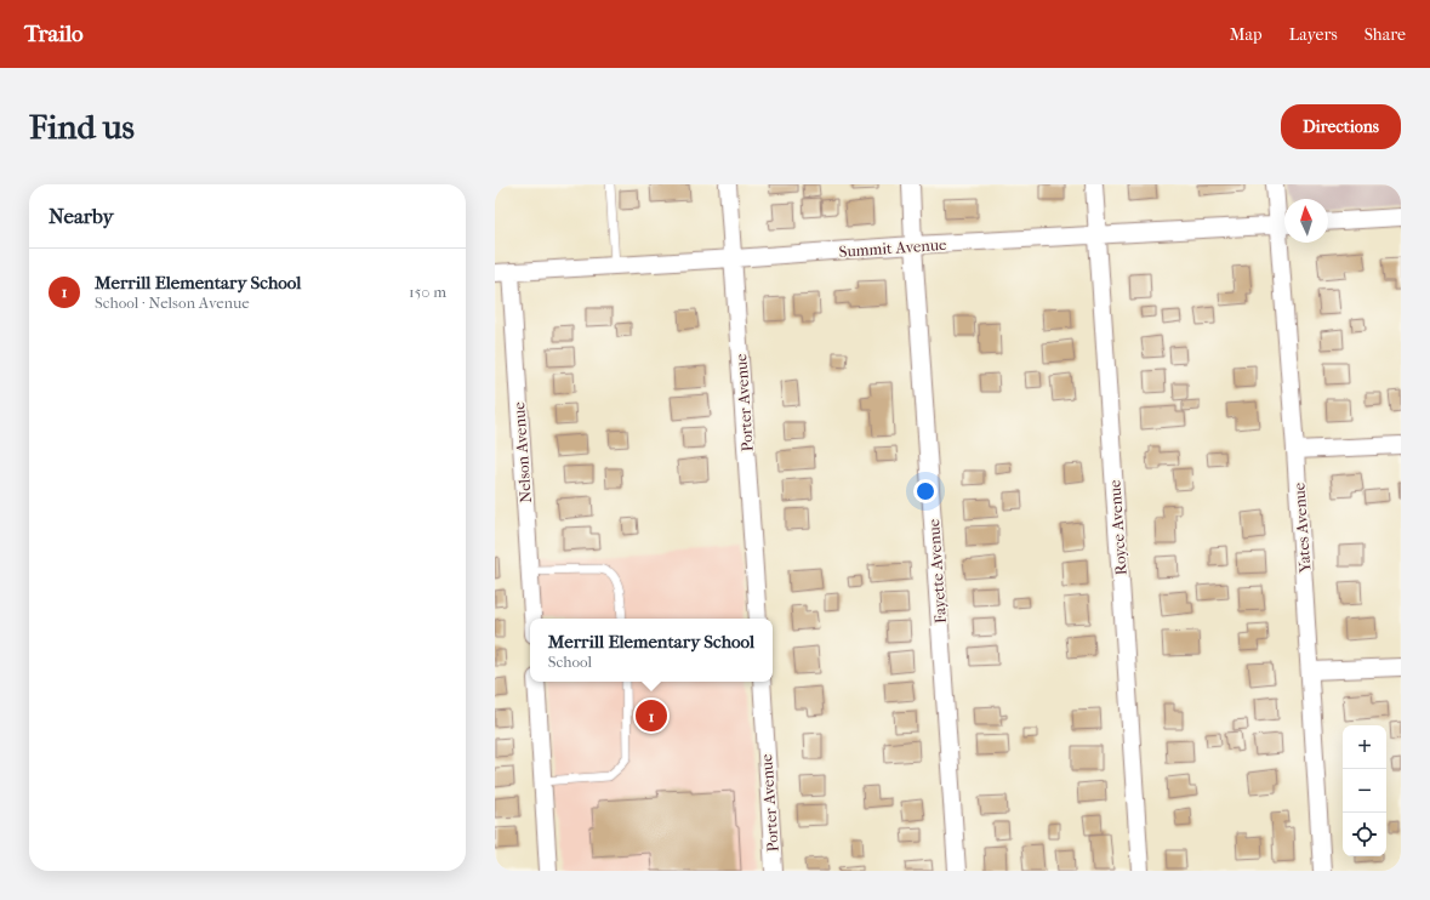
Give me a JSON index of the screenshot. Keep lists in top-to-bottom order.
{
  "streets": {
    "street": [
      "Summit Avenue",
      "Porter Avenue",
      "Nelson Avenue",
      "Royce Avenue",
      "Yates Avenue",
      "Fayette Avenue"
    ]
  },
  "crossings": [
    ["Summit Avenue", "Porter Avenue"],
    ["Summit Avenue", "Nelson Avenue"],
    ["Summit Avenue", "Royce Avenue"],
    ["Summit Avenue", "Yates Avenue"],
    ["Summit Avenue", "Fayette Avenue"]
  ],
  "north": "top",
  "page": {
    "header": "Trailo",
    "nav": ["Map", "Layers", "Share"],
    "buttons": "Directions",
    "title": "Find us",
    "heading": "Nearby",
    "list": [
      {
        "mark": "1",
        "name": "Merrill Elementary School",
        "note": "School · Nelson Avenue",
        "value": "150 m"
      }
    ],
    "popup": ["Merrill Elementary School", "School"],
    "pins": "1",
    "map_buttons": ["+", "−"]
  }
}
